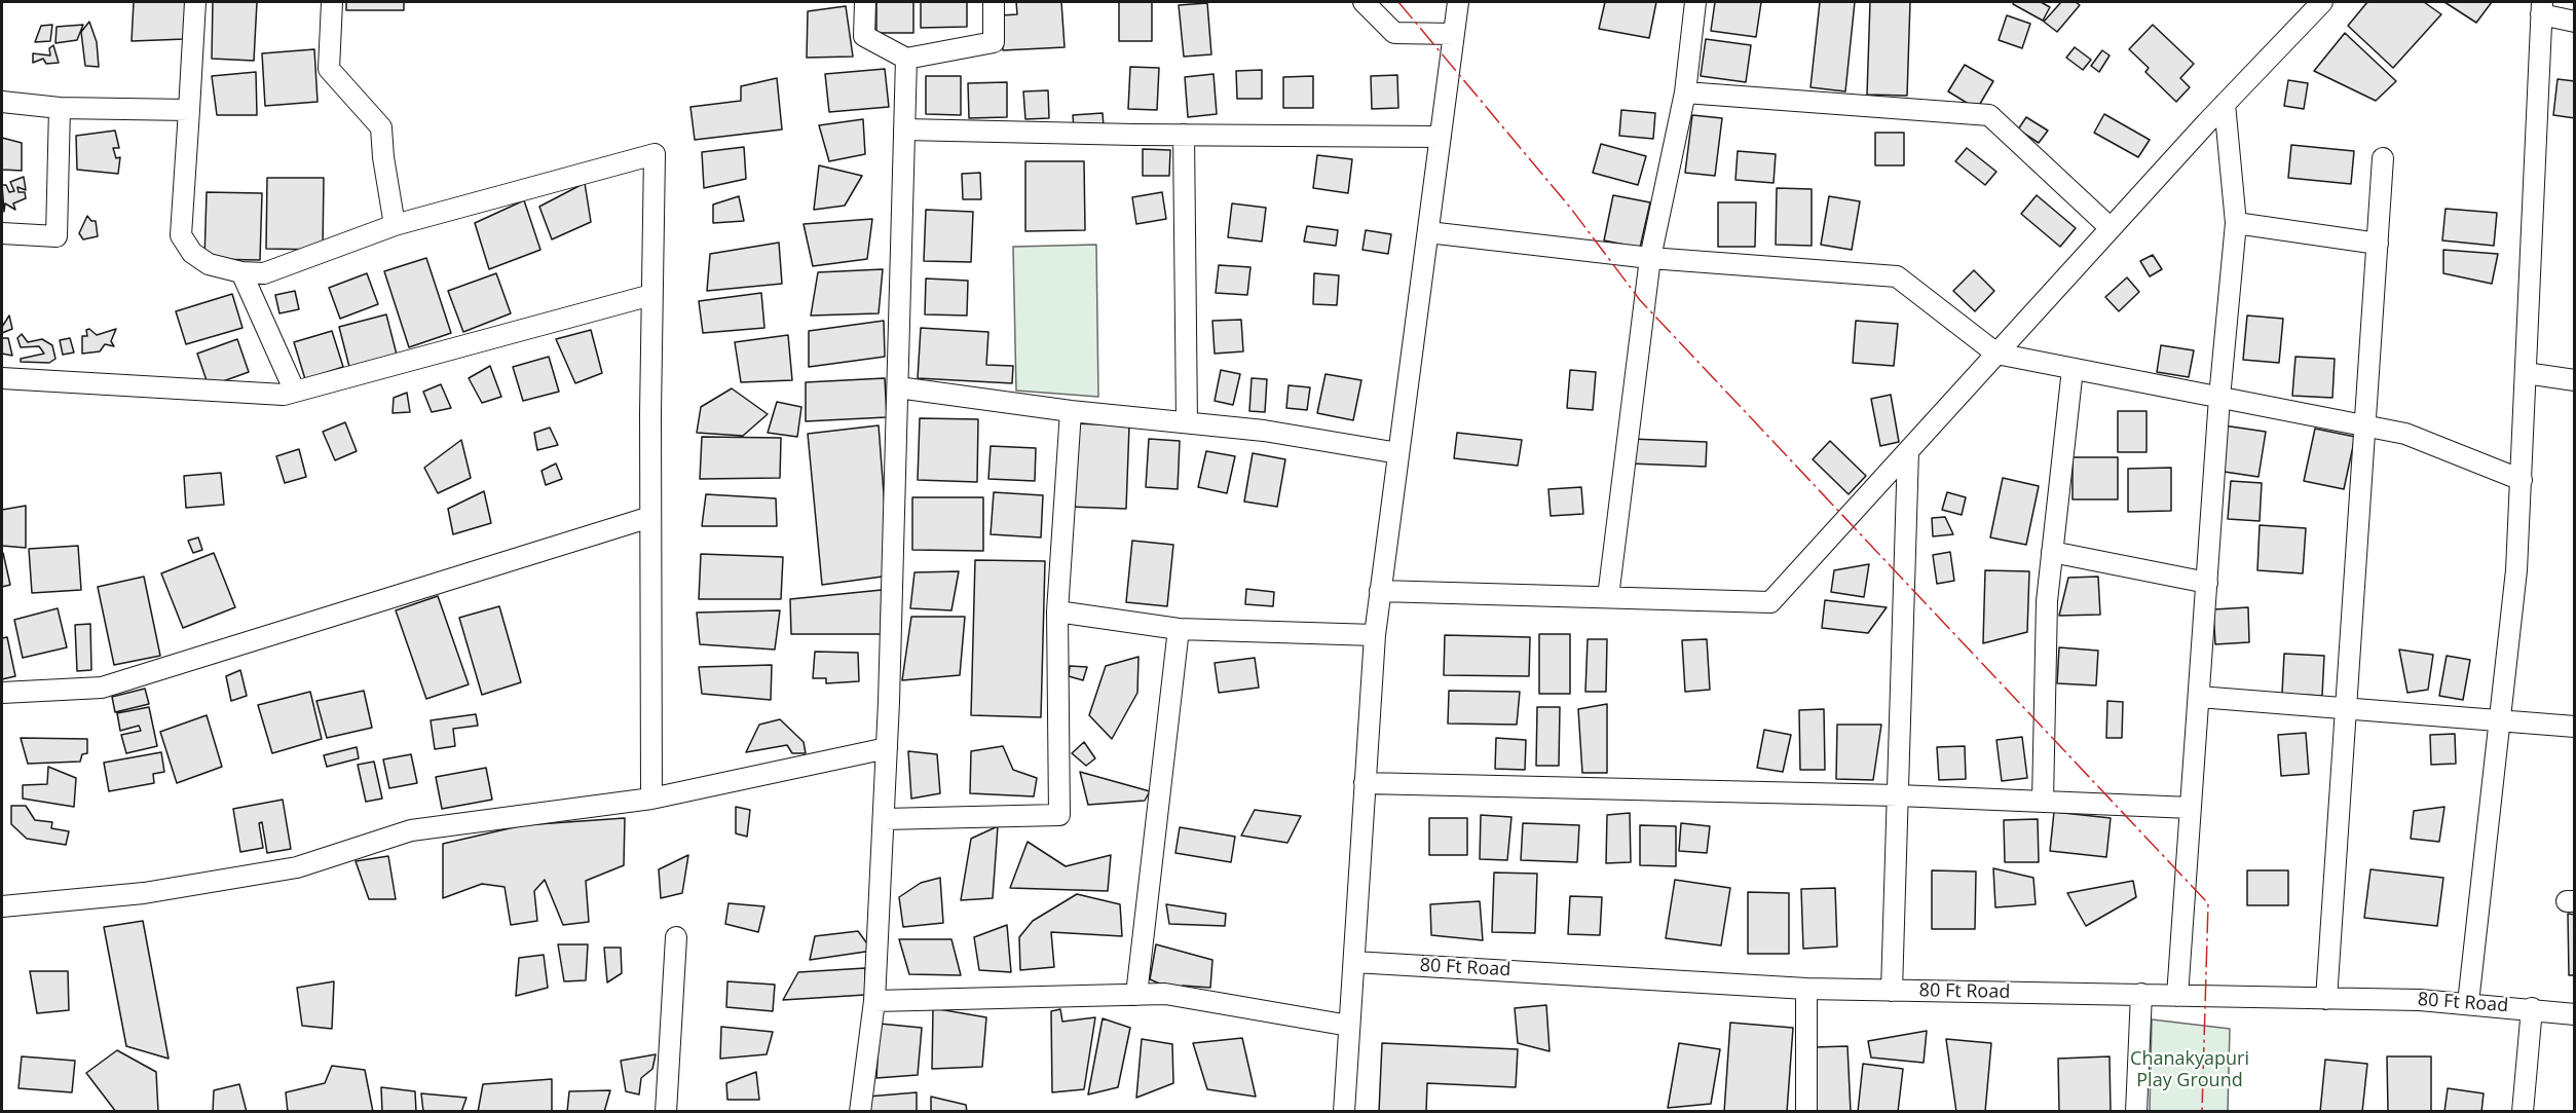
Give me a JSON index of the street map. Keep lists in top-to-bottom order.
{
  "streets": {
    "street": ["80 Ft Road"]
  },
  "parks": ["Chanakyapuri Play Ground"]
}
